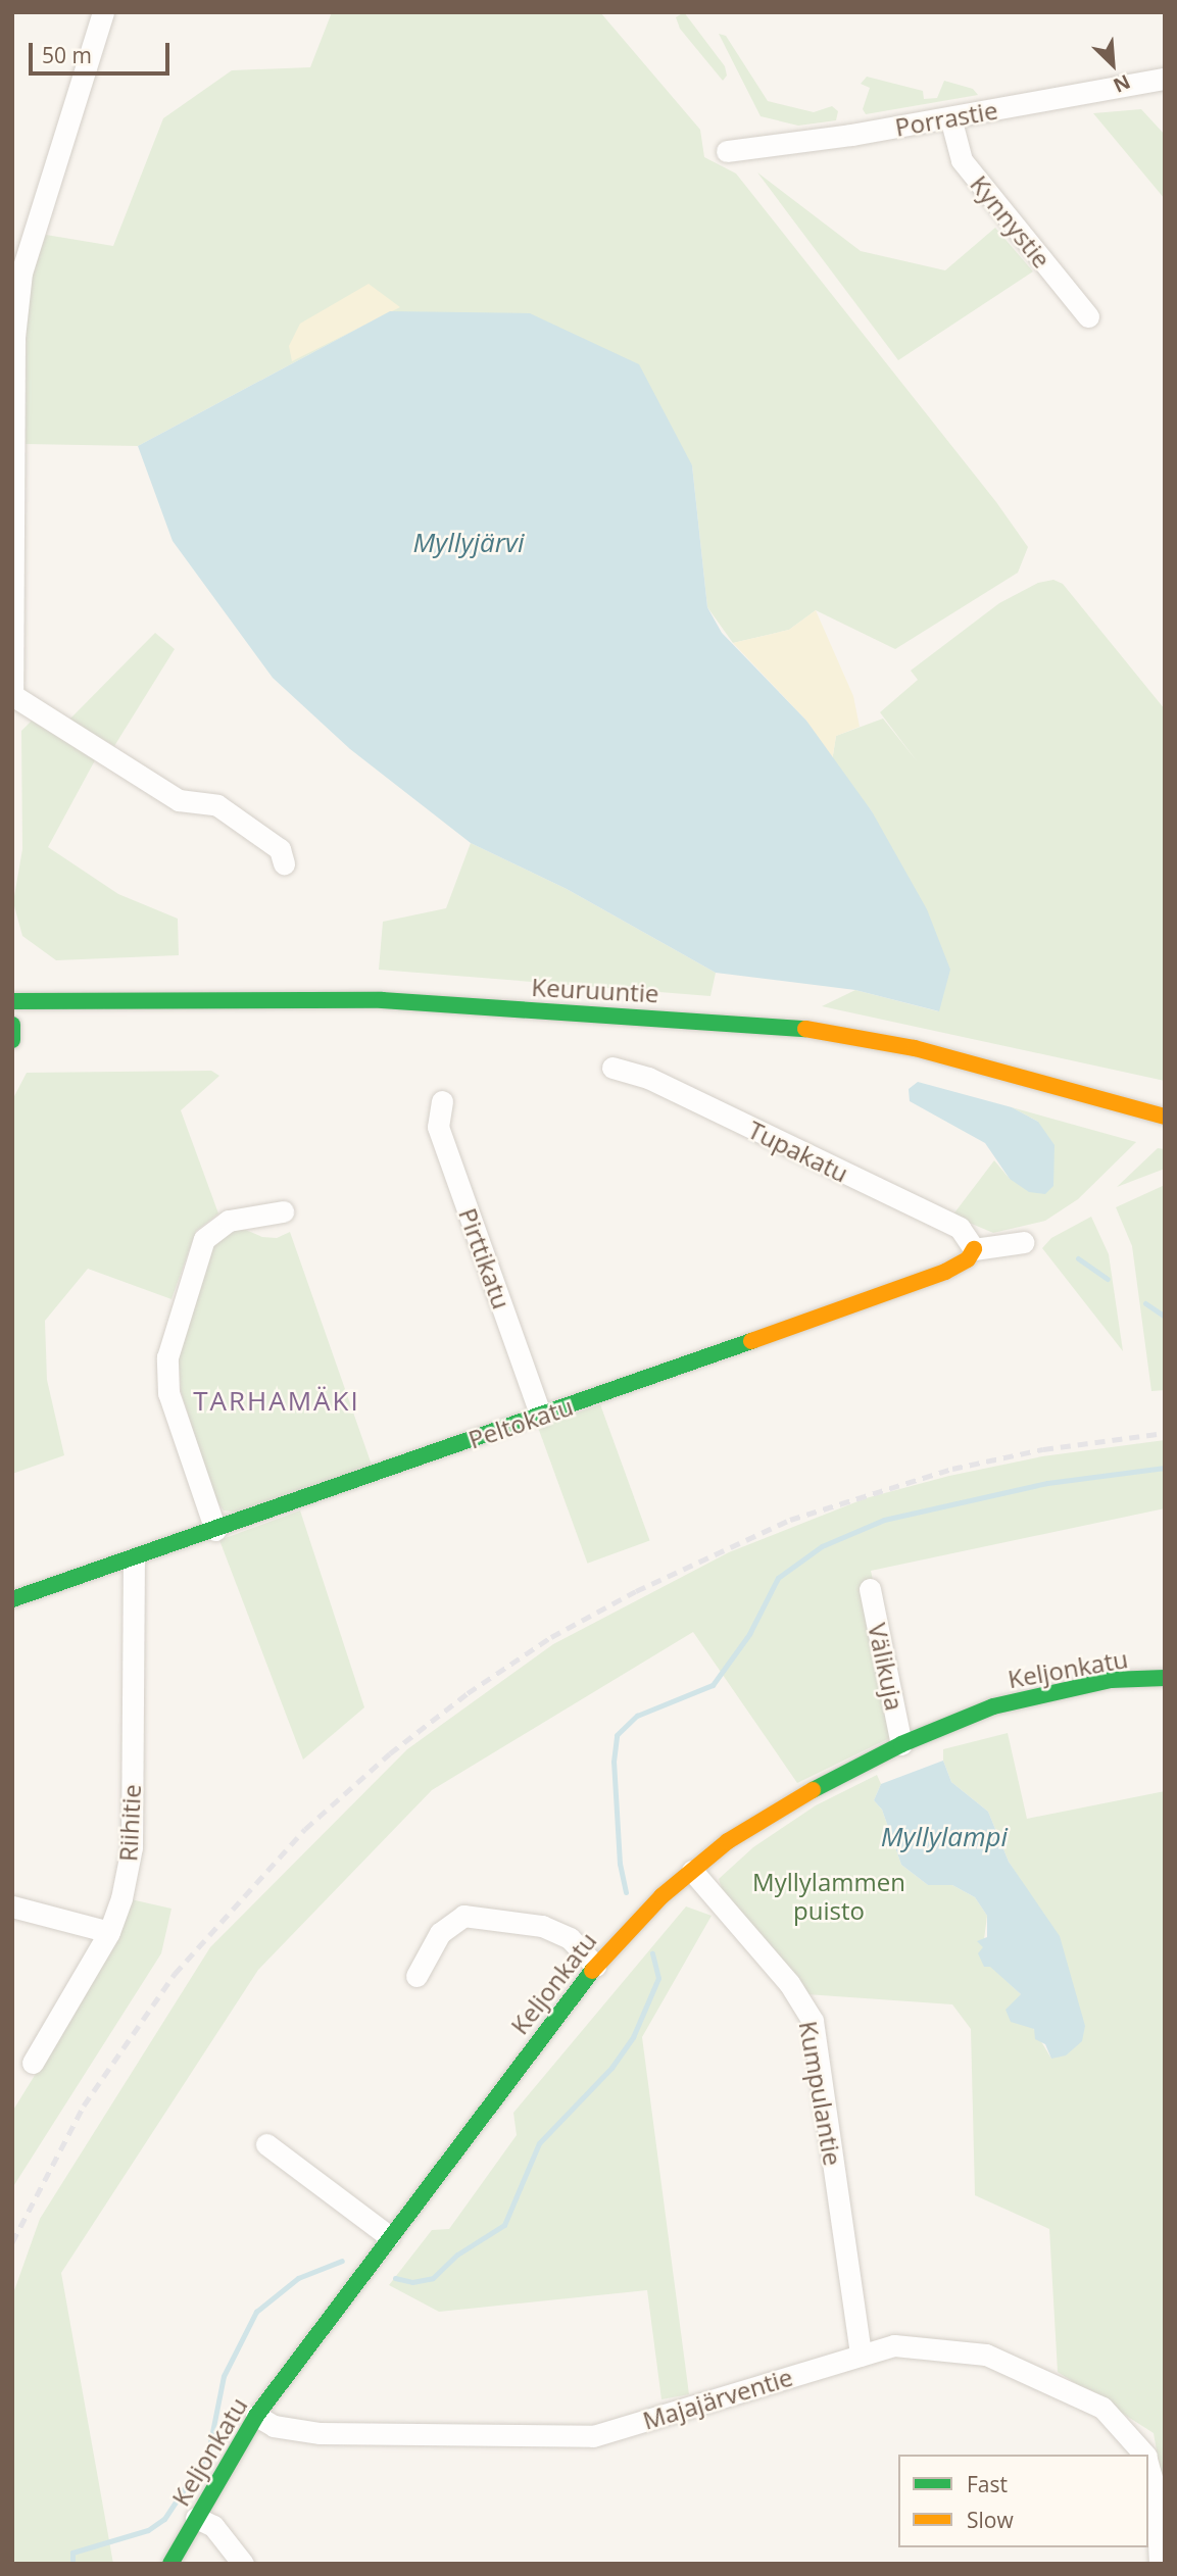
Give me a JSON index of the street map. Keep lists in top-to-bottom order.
{
  "streets": {
    "main road": ["Keuruuntie", "Peltokatu", "Keljonkatu"],
    "street": [
      "Porrastie",
      "Kynnystie",
      "Tupakatu",
      "Pirttikatu",
      "Välikuja",
      "Riihitie",
      "Kumpulantie",
      "Majajärventie"
    ]
  },
  "crossings": [
    ["Porrastie", "Kynnystie"],
    ["Tupakatu", "Peltokatu"],
    ["Pirttikatu", "Peltokatu"],
    ["Peltokatu", "Riihitie"],
    ["Välikuja", "Keljonkatu"],
    ["Keljonkatu", "Kumpulantie"],
    ["Keljonkatu", "Majajärventie"],
    ["Kumpulantie", "Majajärventie"]
  ],
  "districts": ["TARHAMÄKI"],
  "water": ["Myllyjärvi", "Myllylampi"],
  "parks": ["Myllylammen puisto"],
  "legend": ["Fast", "Slow"],
  "scale_bar": "50 m",
  "north": "bottom right"
}
